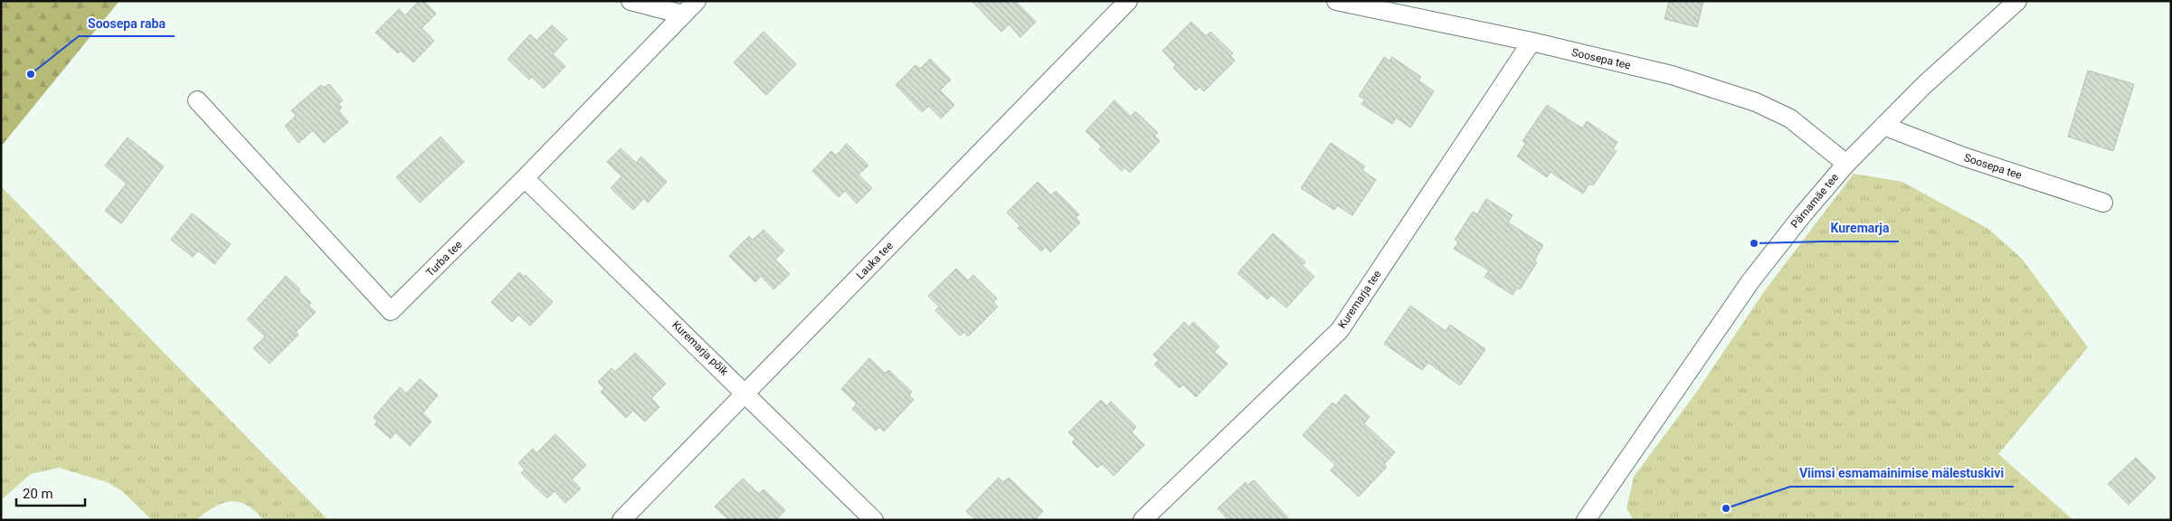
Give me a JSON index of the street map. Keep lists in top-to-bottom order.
{
  "streets": {
    "street": [
      "Soosepa tee",
      "Pärnamäe tee",
      "Turba tee",
      "Lauka tee",
      "Kuremarja tee",
      "Kuremarja põik"
    ]
  },
  "crossings": [
    ["Soosepa tee", "Pärnamäe tee"],
    ["Soosepa tee", "Kuremarja tee"],
    ["Turba tee", "Kuremarja põik"],
    ["Lauka tee", "Kuremarja põik"]
  ],
  "places": ["Soosepa raba", "Kuremarja", "Viimsi esmamainimise mälestuskivi"],
  "scale_bar": "20 m"
}
